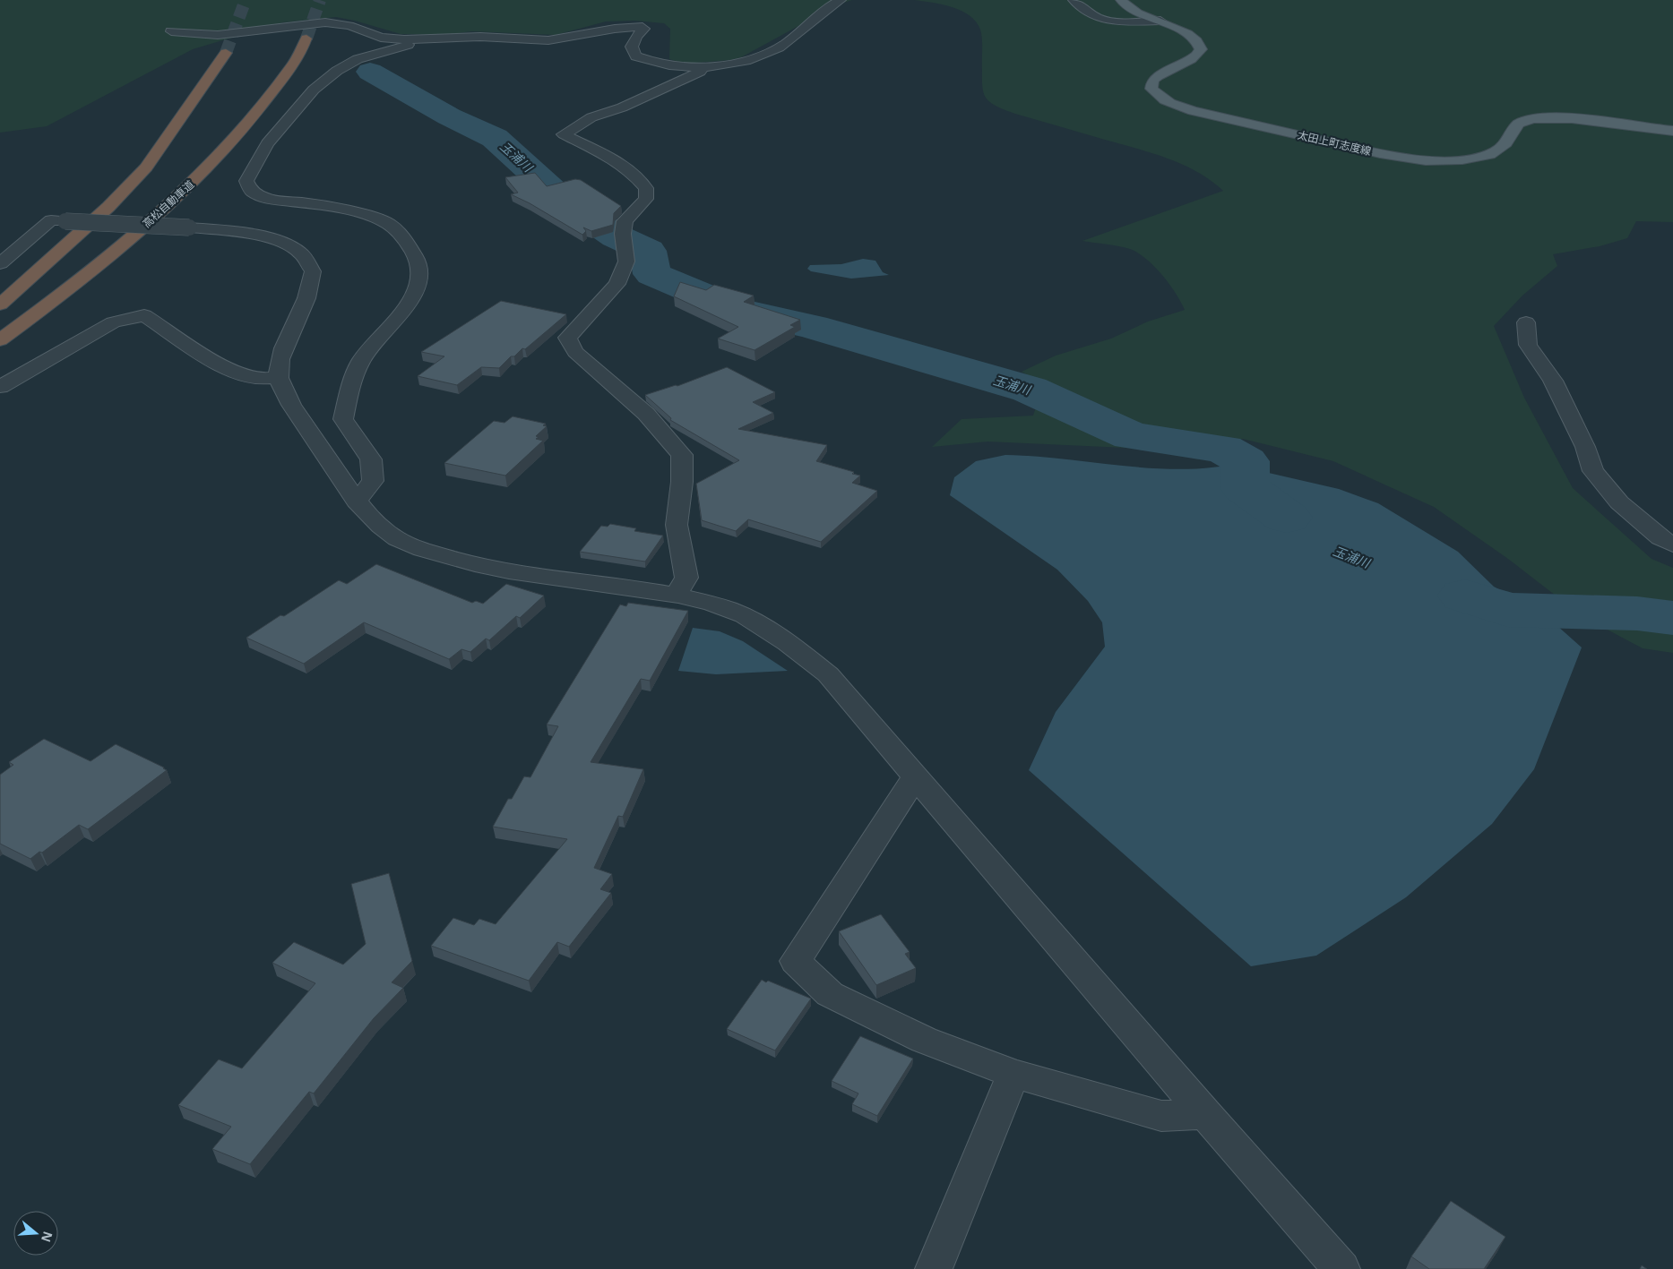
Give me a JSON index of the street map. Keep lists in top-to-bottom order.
{
  "streets": {
    "highway": ["高松自動車道"],
    "main road": ["太田上町志度線"]
  },
  "water": ["玉浦川"],
  "north": "right"
}
